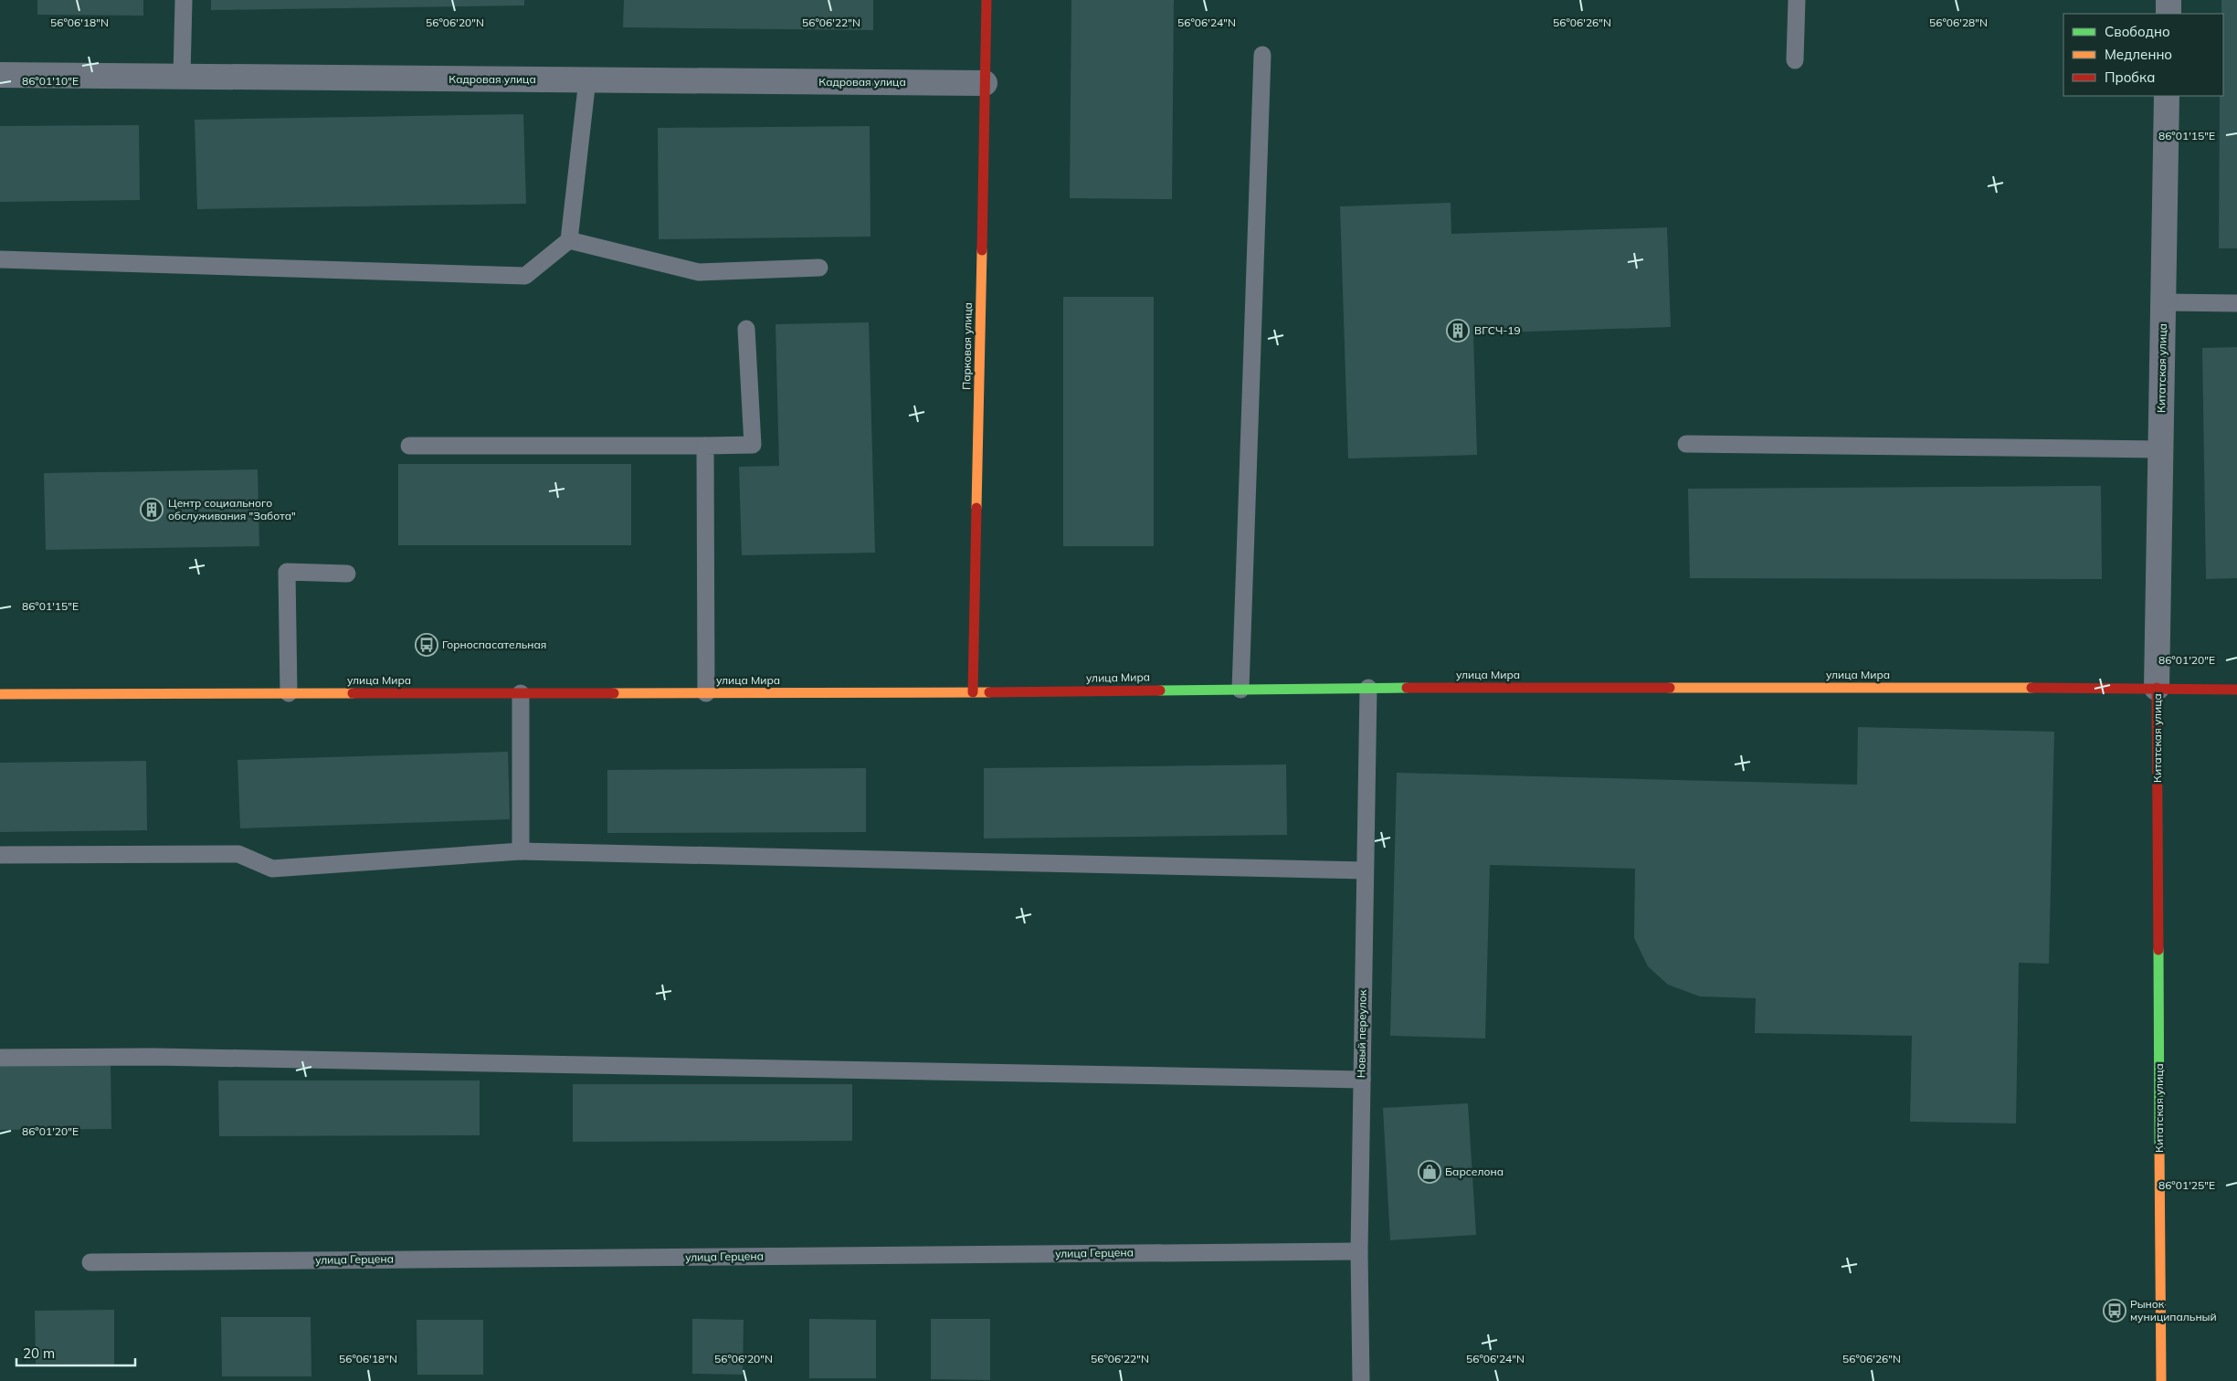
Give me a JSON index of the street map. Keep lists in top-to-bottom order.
{
  "streets": {
    "main road": ["Парковая улица", "Китатская улица", "улица Мира"],
    "street": ["Кадровая улица"],
    "lane": ["Новый переулок", "улица Герцена"]
  },
  "crossings": [
    ["Кадровая улица", "Парковая улица"],
    ["Парковая улица", "улица Мира"],
    ["Китатская улица", "улица Мира"],
    ["улица Мира", "Новый переулок"],
    ["Новый переулок", "улица Герцена"]
  ],
  "places": {
    "building": ["ВГСЧ-19", "Центр социального обслуживания \"Забота\""],
    "bus stop": ["Горноспасательная", "Рынок муниципальный"],
    "shop": ["Барселона"]
  },
  "legend": ["Свободно", "Медленно", "Пробка"],
  "scale_bar": "20 m",
  "coordinates": [
    "56°06'18\"N",
    "56°06'20\"N",
    "56°06'22\"N",
    "56°06'24\"N",
    "56°06'26\"N",
    "56°06'28\"N",
    "86°01'10\"E",
    "86°01'15\"E",
    "86°01'20\"E",
    "86°01'25\"E"
  ]
}
